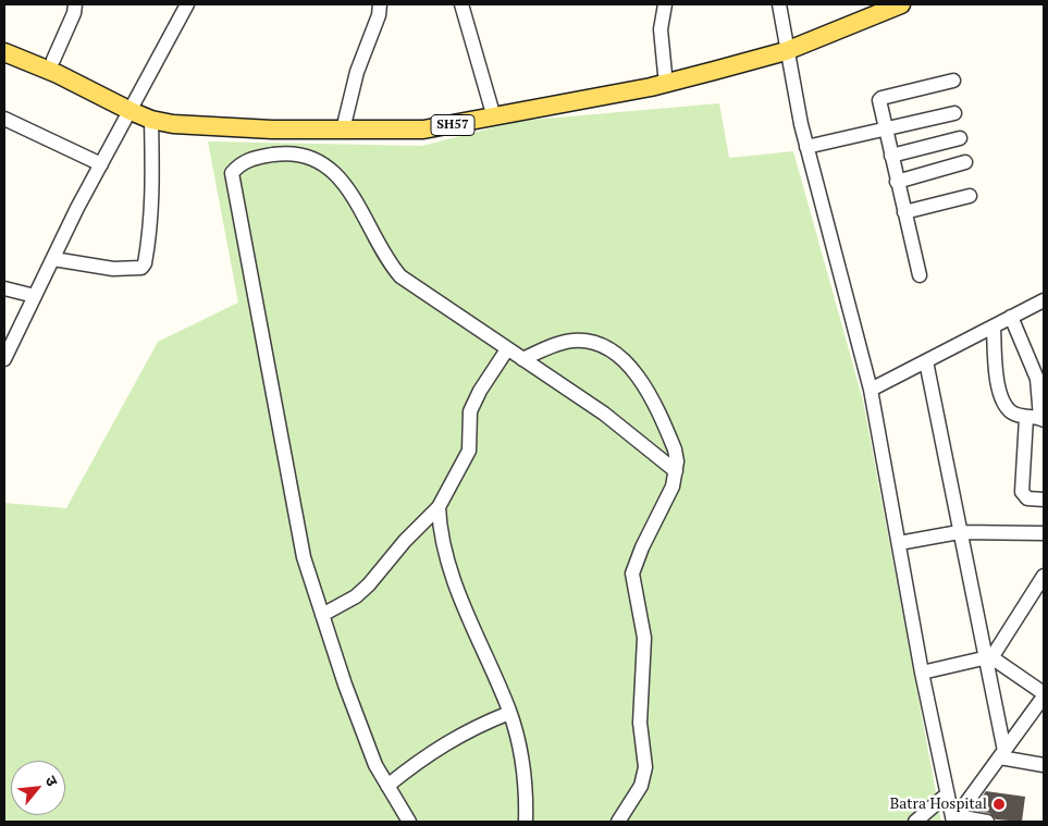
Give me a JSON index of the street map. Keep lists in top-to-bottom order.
{
  "streets": {
    "main road": ["SH57"]
  },
  "places": ["Batra Hospital"],
  "north": "top right"
}
